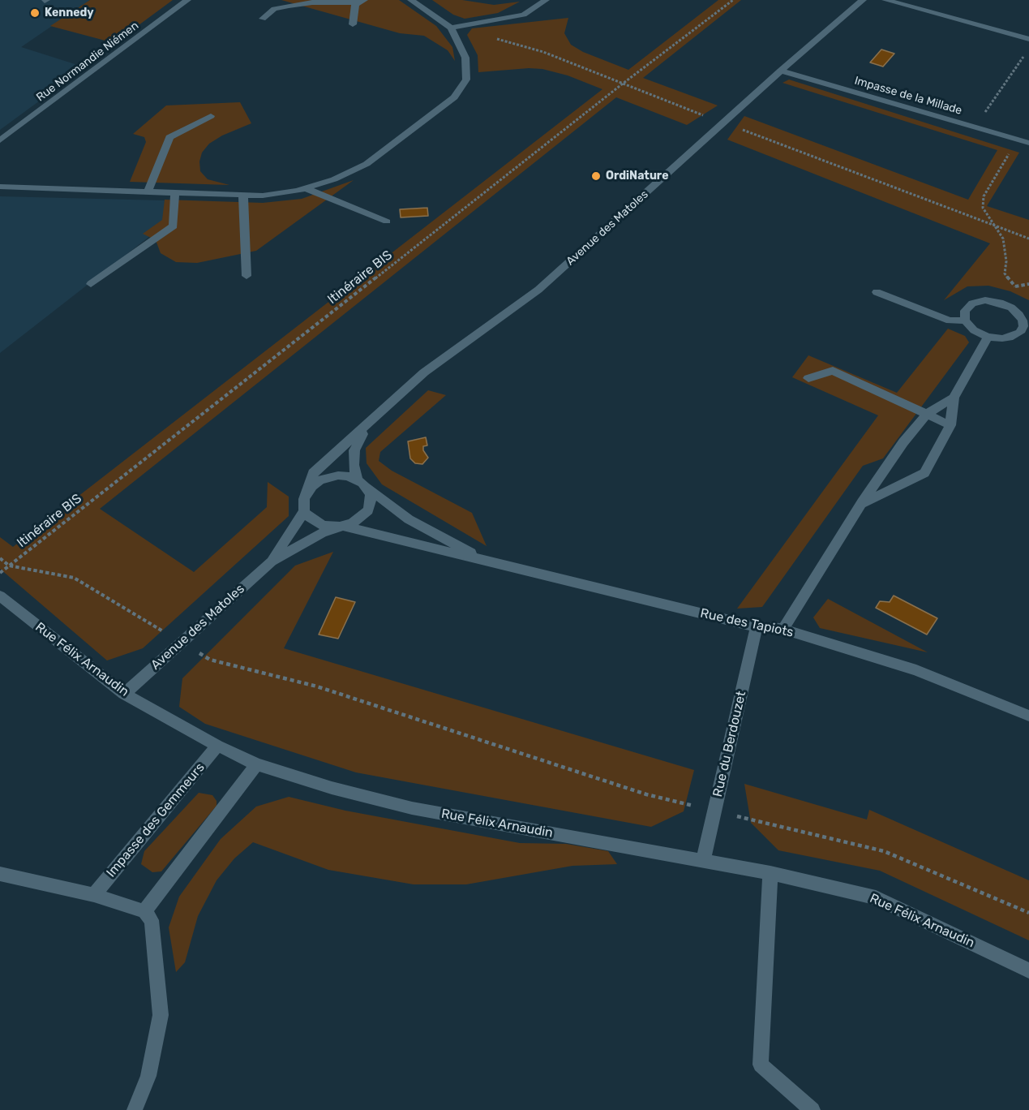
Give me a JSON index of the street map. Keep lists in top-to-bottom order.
{
  "streets": {
    "street": [
      "Rue Normandie Niémen",
      "Impasse de la Millade",
      "Avenue des Matoles",
      "Rue des Tapiots",
      "Rue Félix Arnaudin",
      "Rue du Berdouzet",
      "Impasse des Gemmeurs"
    ],
    "path": ["Itinéraire BIS"]
  },
  "crossings": [
    ["Impasse de la Millade", "Avenue des Matoles"],
    ["Avenue des Matoles", "Rue des Tapiots"],
    ["Avenue des Matoles", "Rue Félix Arnaudin"],
    ["Rue des Tapiots", "Rue du Berdouzet"],
    ["Rue Félix Arnaudin", "Rue du Berdouzet"],
    ["Rue Félix Arnaudin", "Impasse des Gemmeurs"]
  ],
  "places": ["Kennedy", "OrdiNature"]
}
